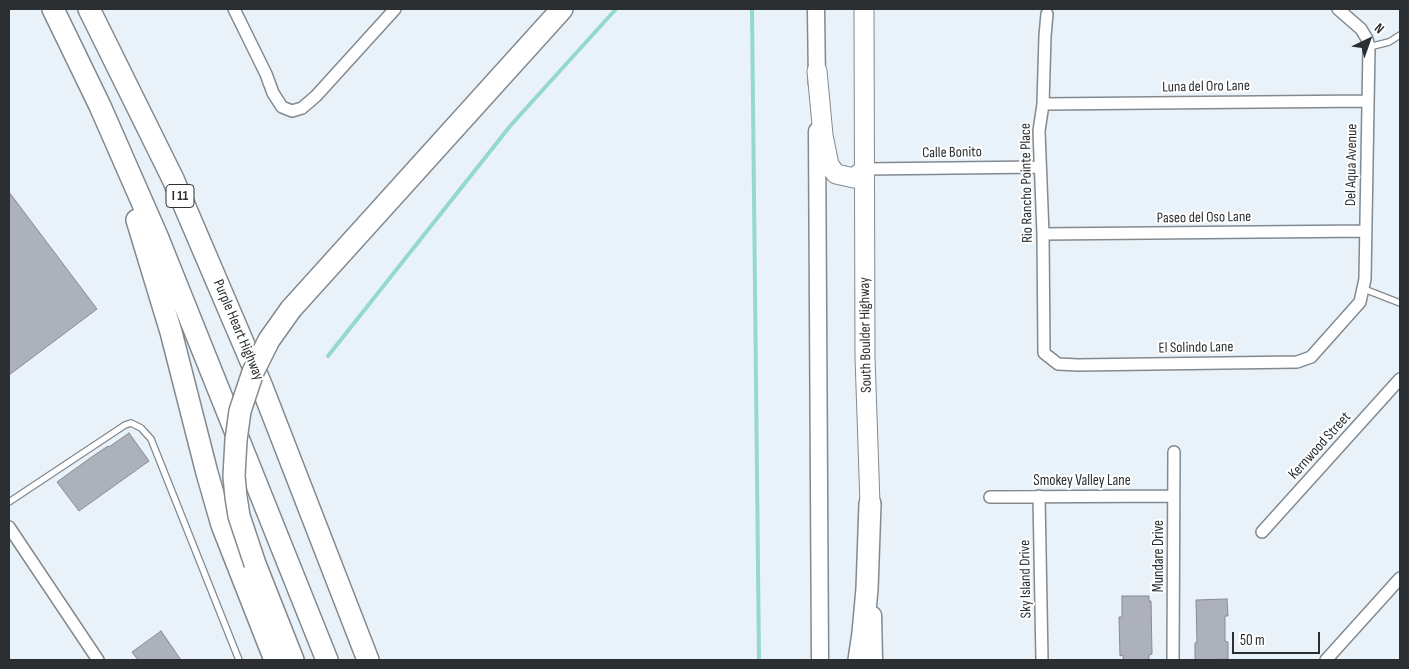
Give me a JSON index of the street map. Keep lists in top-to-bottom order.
{
  "streets": {
    "highway": ["I 11", "Purple Heart Highway"],
    "main road": ["South Boulder Highway"],
    "street": [
      "Luna del Oro Lane",
      "Calle Bonito",
      "Del Aqua Avenue",
      "Rio Rancho Pointe Place",
      "Paseo del Oso Lane",
      "El Solindo Lane",
      "Kernwood Street",
      "Smokey Valley Lane",
      "Mundare Drive",
      "Sky Island Drive"
    ]
  },
  "crossings": [
    ["Luna del Oro Lane", "Del Aqua Avenue"],
    ["Luna del Oro Lane", "Rio Rancho Pointe Place"],
    ["Calle Bonito", "Rio Rancho Pointe Place"],
    ["Calle Bonito", "South Boulder Highway"],
    ["Del Aqua Avenue", "Paseo del Oso Lane"],
    ["Del Aqua Avenue", "El Solindo Lane"],
    ["Rio Rancho Pointe Place", "Paseo del Oso Lane"],
    ["Rio Rancho Pointe Place", "El Solindo Lane"],
    ["Smokey Valley Lane", "Mundare Drive"],
    ["Smokey Valley Lane", "Sky Island Drive"]
  ],
  "scale_bar": "50 m",
  "north": "top right"
}
